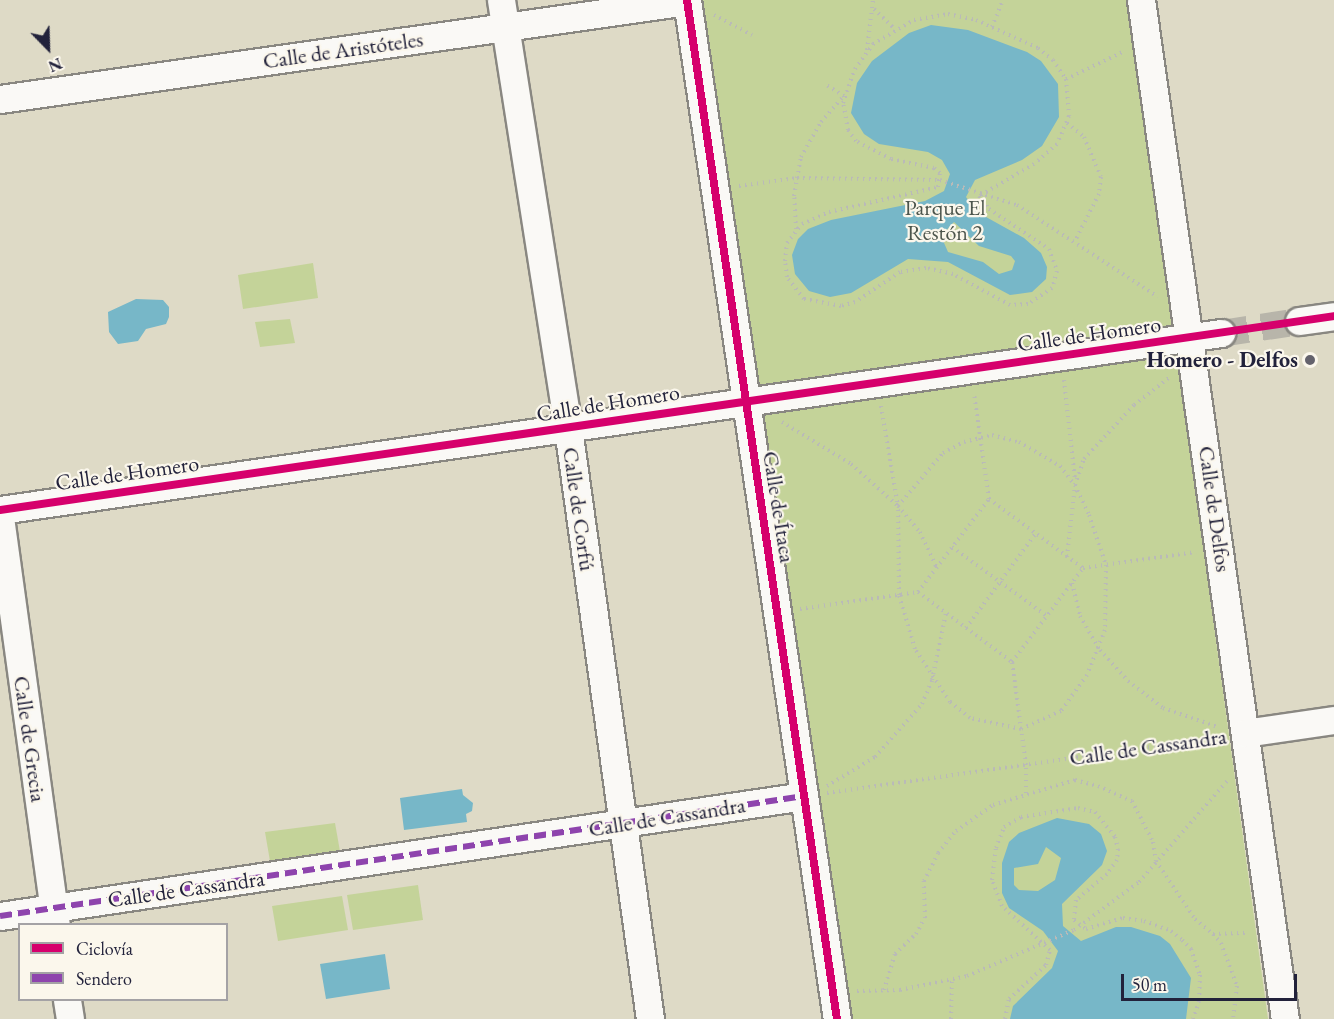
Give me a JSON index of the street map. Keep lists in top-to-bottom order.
{
  "streets": {
    "street": [
      "Calle de Aristóteles",
      "Calle de Homero",
      "Calle de Ítaca",
      "Calle de Corfú",
      "Calle de Delfos",
      "Calle de Grecia",
      "Calle de Cassandra"
    ]
  },
  "crossings": [
    ["Calle de Aristóteles", "Calle de Ítaca"],
    ["Calle de Aristóteles", "Calle de Corfú"],
    ["Calle de Homero", "Calle de Ítaca"],
    ["Calle de Homero", "Calle de Corfú"],
    ["Calle de Homero", "Calle de Delfos"],
    ["Calle de Ítaca", "Calle de Cassandra"],
    ["Calle de Corfú", "Calle de Cassandra"],
    ["Calle de Delfos", "Calle de Cassandra"],
    ["Calle de Grecia", "Calle de Cassandra"]
  ],
  "parks": ["Parque El Restón 2"],
  "places": ["Homero - Delfos"],
  "legend": ["Ciclovía", "Sendero"],
  "scale_bar": "50 m",
  "north": "bottom right"
}
